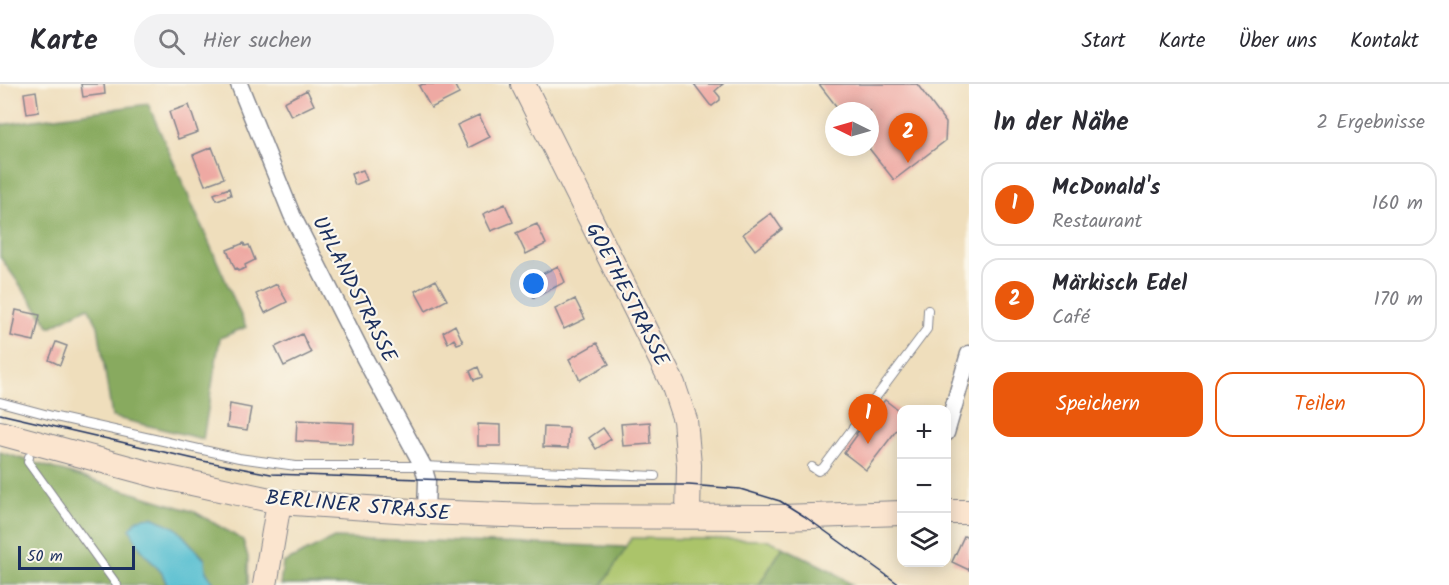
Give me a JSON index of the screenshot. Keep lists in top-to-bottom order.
{
  "streets": {
    "street": ["UHLANDSTRASSE", "GOETHESTRASSE", "BERLINER STRASSE"]
  },
  "crossings": [
    ["UHLANDSTRASSE", "BERLINER STRASSE"],
    ["GOETHESTRASSE", "BERLINER STRASSE"]
  ],
  "scale_bar": "50 m",
  "north": "left",
  "page": {
    "header": "Karte",
    "search": "Hier suchen",
    "nav": [
      "Start",
      "Karte",
      "Über uns",
      "Kontakt"
    ],
    "heading": ["In der Nähe", "2 Ergebnisse"],
    "pins": ["2", "1"],
    "list": [
      {
        "mark": "1",
        "name": "McDonald's",
        "note": "Restaurant",
        "value": "160 m"
      },
      {
        "mark": "2",
        "name": "Märkisch Edel",
        "note": "Café",
        "value": "170 m"
      }
    ],
    "buttons": ["Speichern", "Teilen"],
    "map_buttons": ["+", "−"],
    "scale": "50 m"
  }
}
